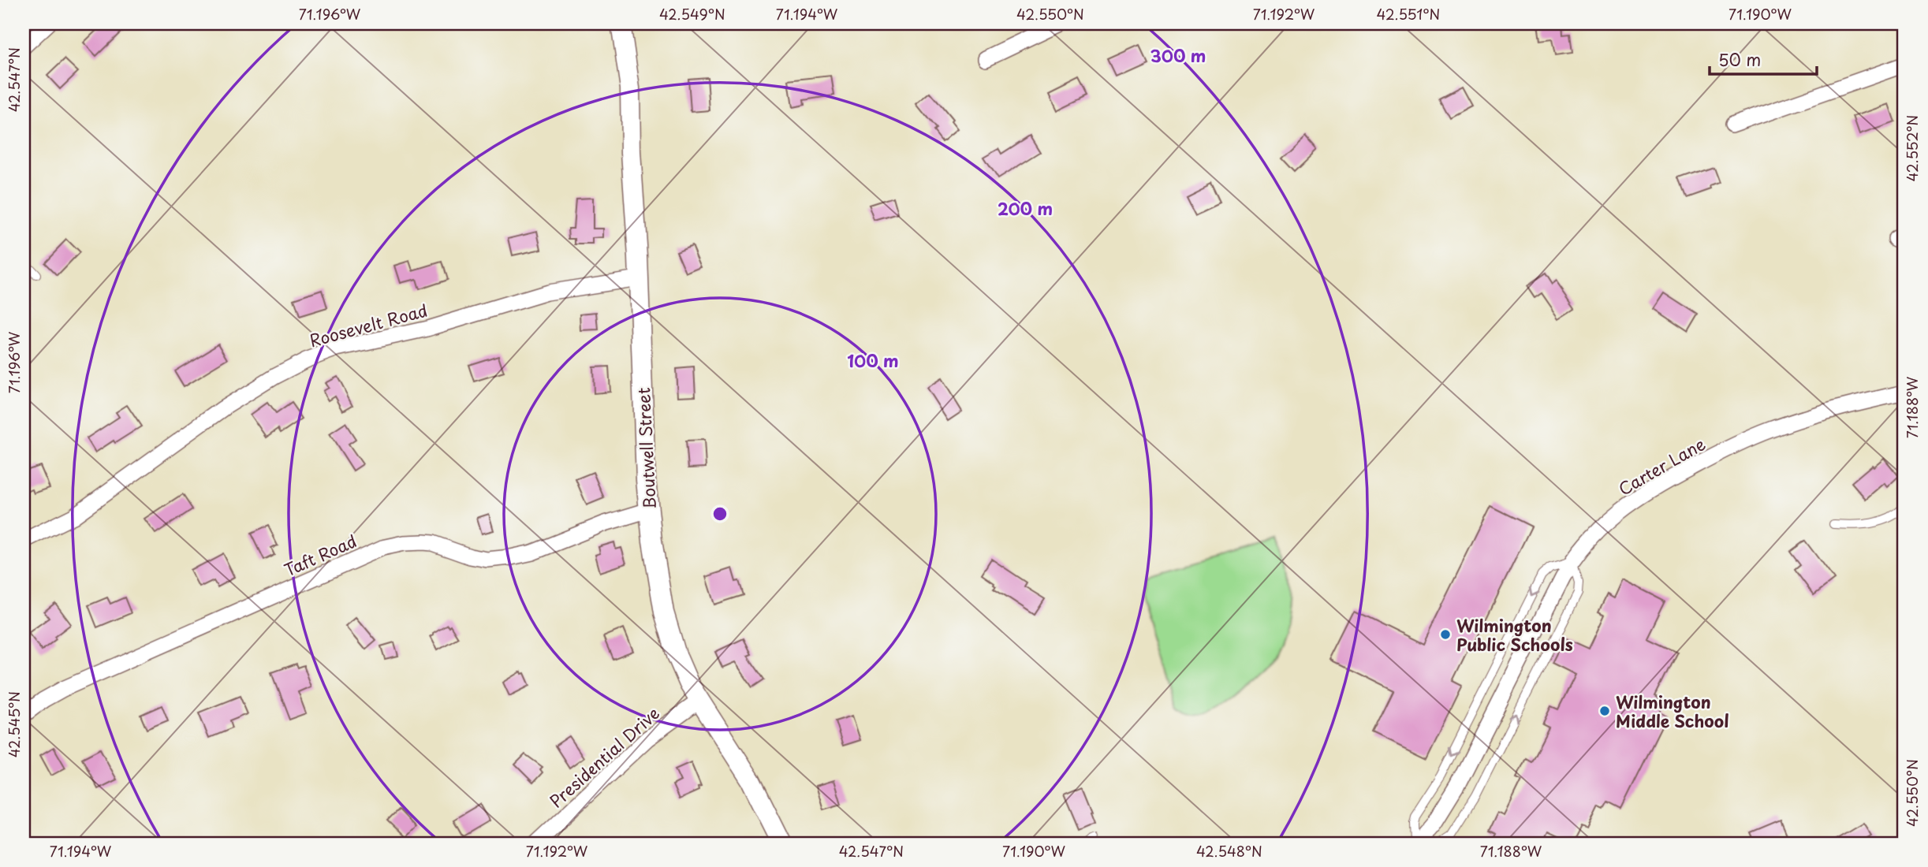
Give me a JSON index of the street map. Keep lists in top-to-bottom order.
{
  "streets": {
    "street": [
      "Roosevelt Road",
      "Boutwell Street",
      "Carter Lane",
      "Taft Road",
      "Presidential Drive"
    ]
  },
  "crossings": [
    ["Roosevelt Road", "Boutwell Street"],
    ["Boutwell Street", "Taft Road"],
    ["Boutwell Street", "Presidential Drive"]
  ],
  "places": ["Wilmington Public Schools", "Wilmington Middle School"],
  "scale_bar": "50 m",
  "coordinates": [
    "71.196°W",
    "42.549°N",
    "71.194°W",
    "42.550°N",
    "71.192°W",
    "42.551°N",
    "71.190°W",
    "42.547°N",
    "42.552°N",
    "71.188°W",
    "42.545°N",
    "42.548°N"
  ],
  "rings": ["300 m", "200 m", "100 m"]
}
